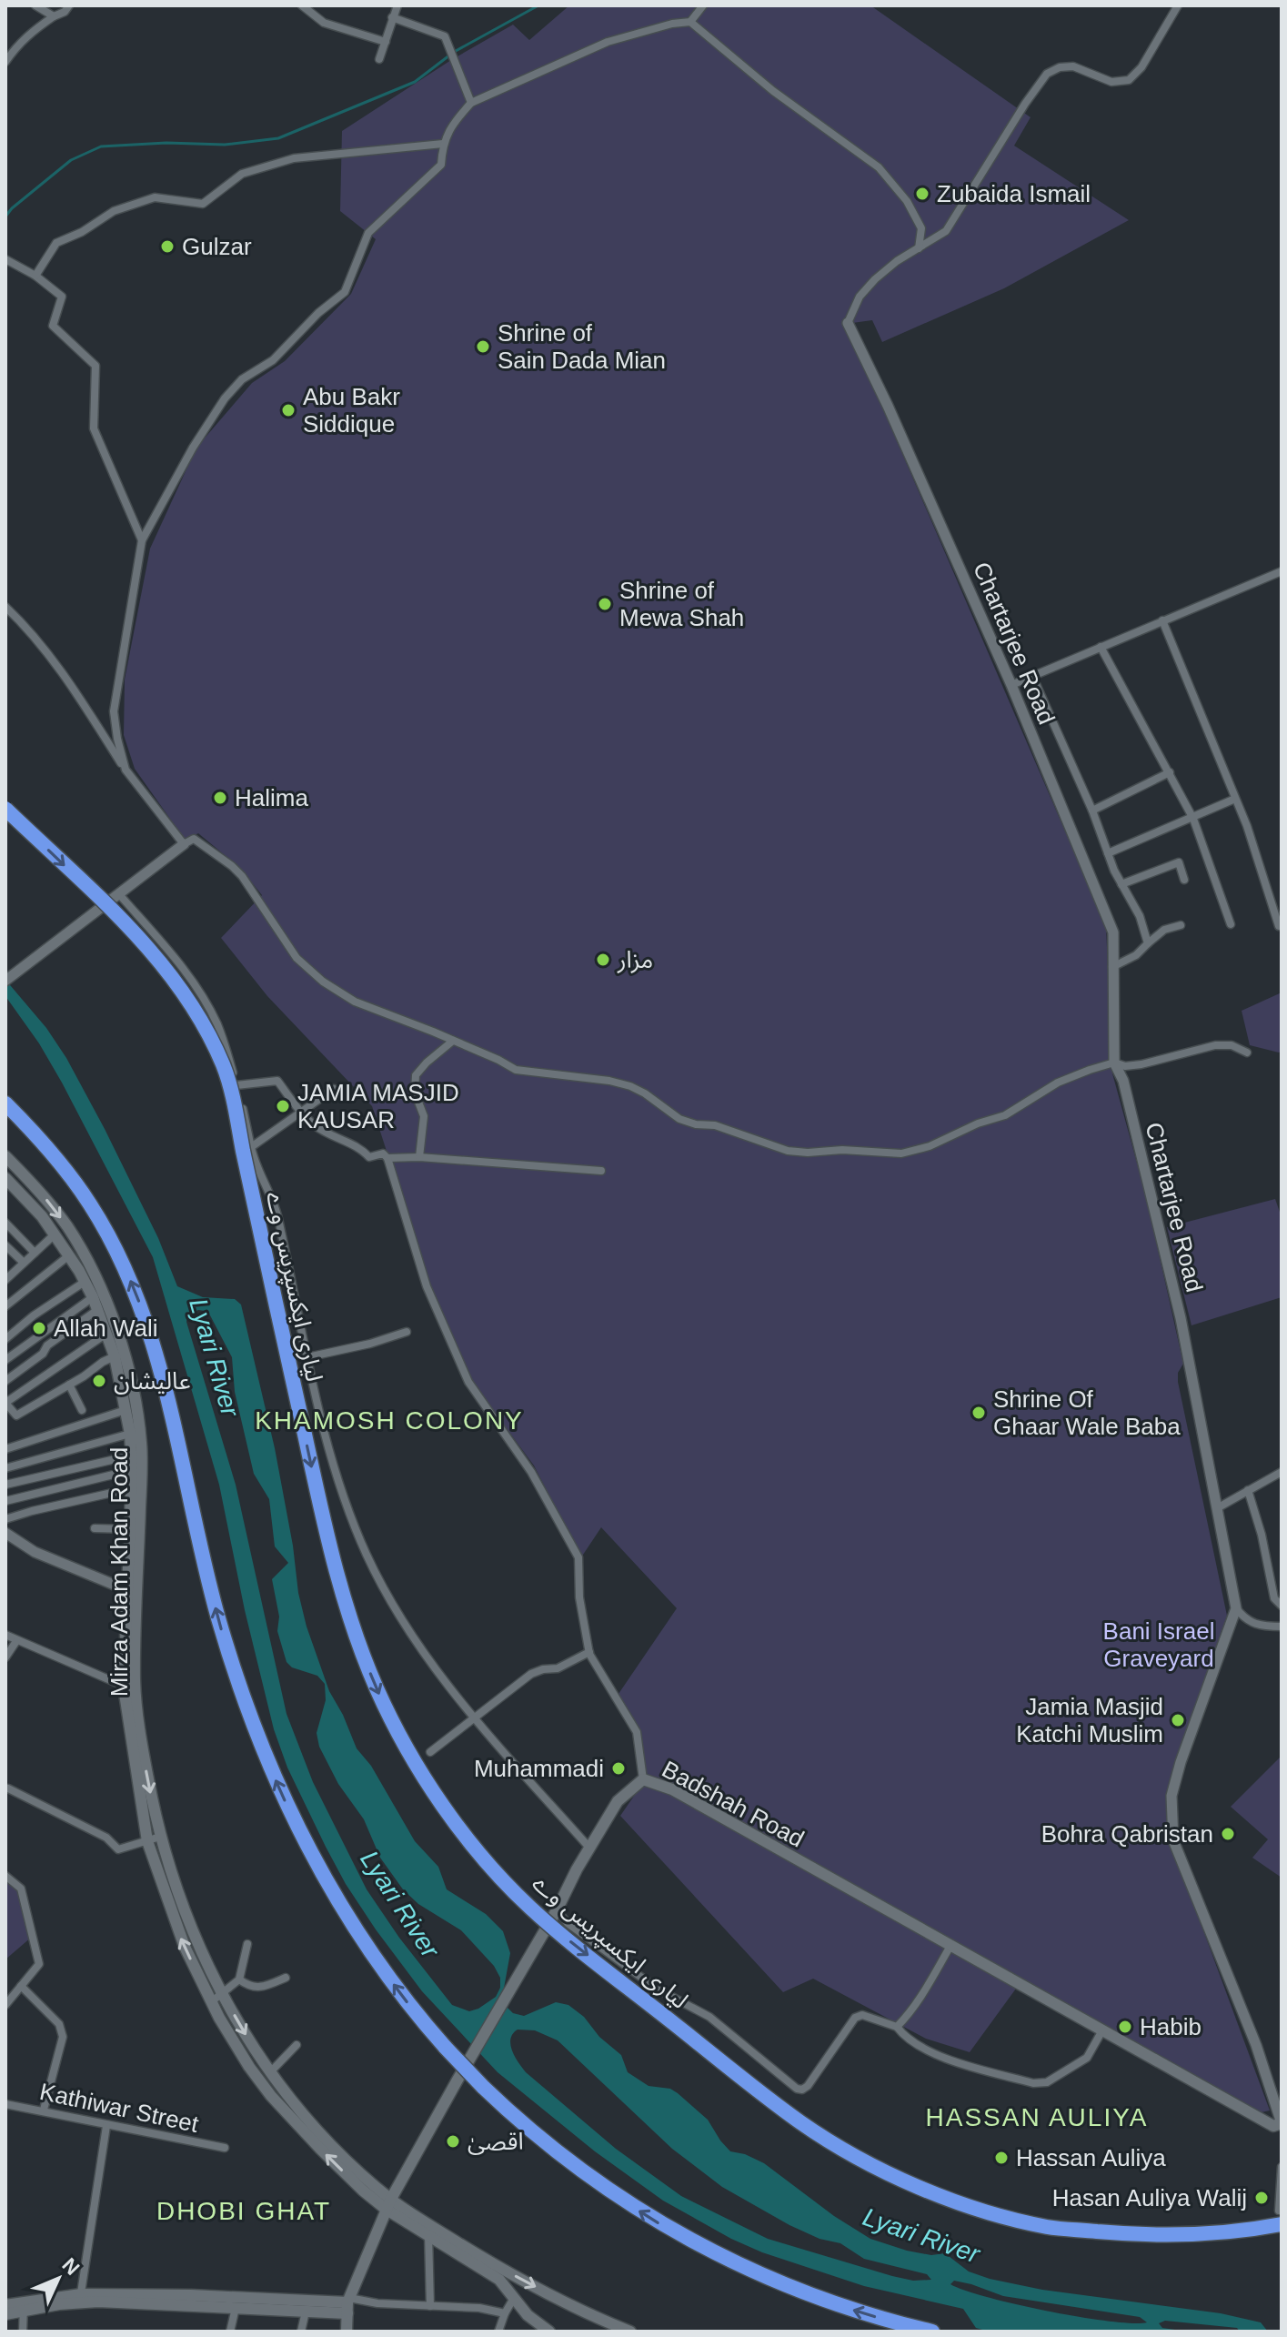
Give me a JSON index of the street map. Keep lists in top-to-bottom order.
{
  "streets": {
    "highway": ["لیاری ایکسپریس وے"],
    "main road": ["Mirza Adam Khan Road", "Badshah Road"],
    "street": ["Chartarjee Road", "Kathiwar Street"]
  },
  "crossings": [
    ["Mirza Adam Khan Road", "Badshah Road"]
  ],
  "one_way": ["لیاری ایکسپریس وے"],
  "districts": ["KHAMOSH COLONY", "HASSAN AULIYA", "DHOBI GHAT"],
  "water": ["Lyari River"],
  "parks": ["Bani Israel Graveyard"],
  "places": [
    "Zubaida Ismail",
    "Gulzar",
    "Shrine of Sain Dada Mian",
    "Abu Bakr Siddique",
    "Shrine of Mewa Shah",
    "Halima",
    "مزار",
    "JAMIA MASJID KAUSAR",
    "Allah Wali",
    "عالیشان",
    "Shrine Of Ghaar Wale Baba",
    "Jamia Masjid Katchi Muslim",
    "Muhammadi",
    "Bohra Qabristan",
    "Habib",
    "اقصیٰ",
    "Hassan Auliya",
    "Hasan Auliya Walij"
  ],
  "north": "top right"
}
